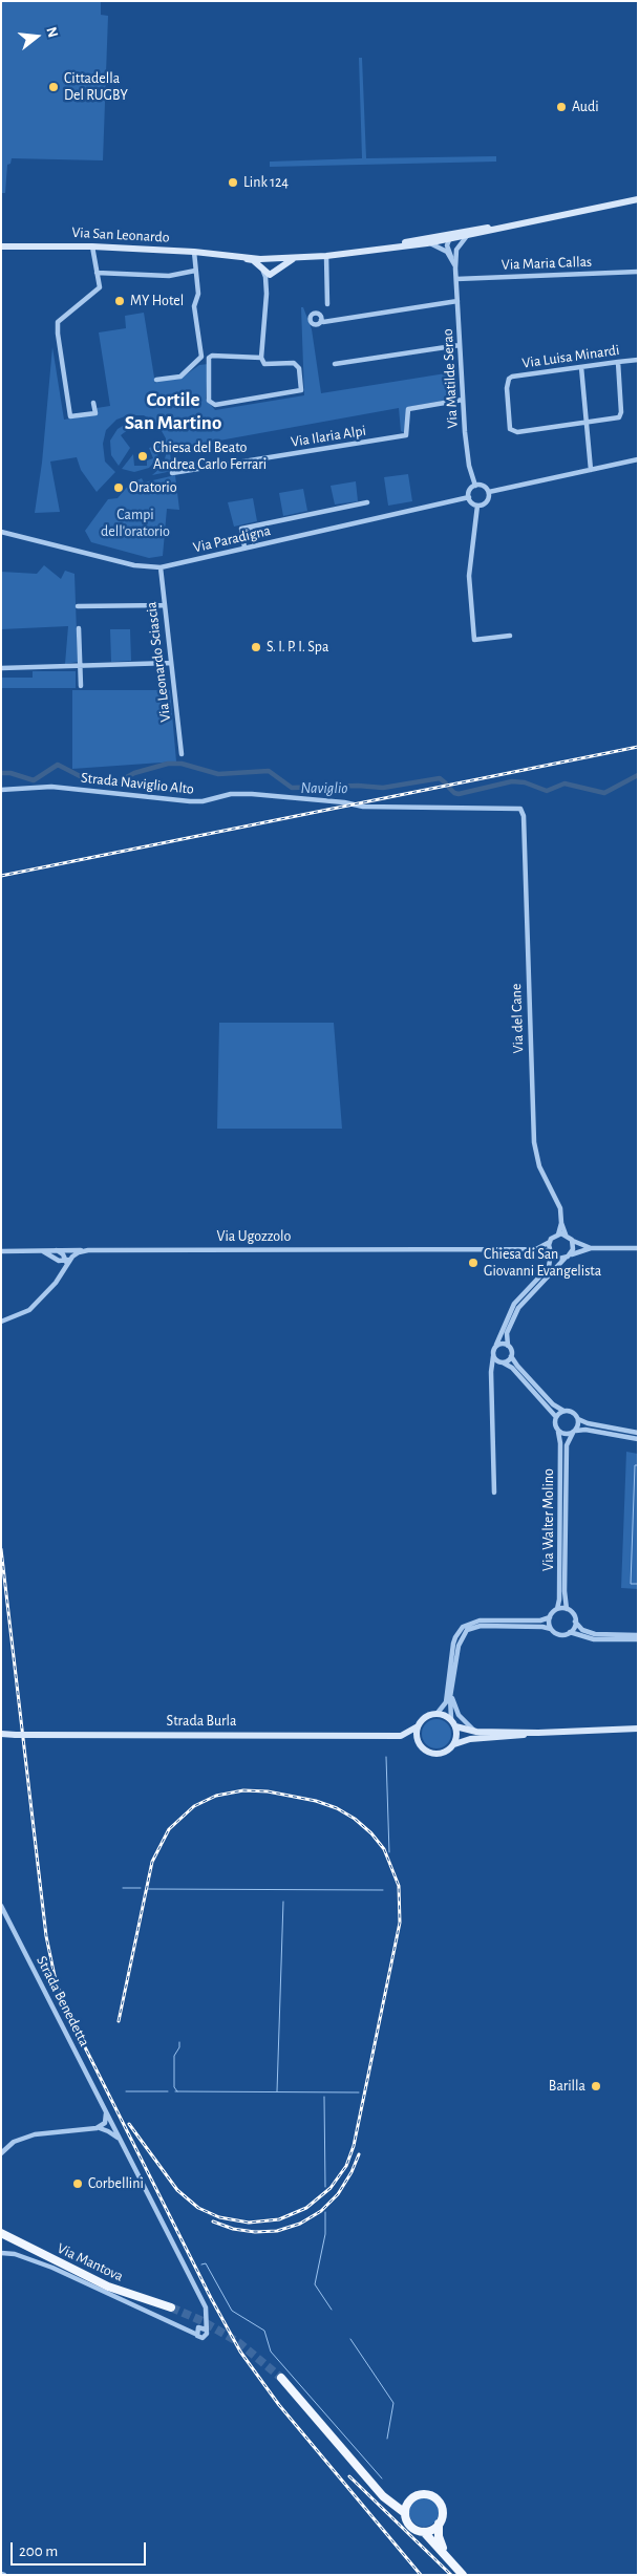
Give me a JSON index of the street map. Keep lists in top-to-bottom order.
{
  "streets": {
    "main road": ["Via San Leonardo", "Strada Burla", "Via Mantova"],
    "street": [
      "Via Maria Callas",
      "Via Luisa Minardi",
      "Via Matilde Serao",
      "Via Ilaria Alpi",
      "Via Paradigna",
      "Via Leonardo Sciascia",
      "Strada Naviglio Alto",
      "Via del Cane",
      "Via Ugozzolo",
      "Via Walter Molino",
      "Strada Benedetta"
    ]
  },
  "crossings": [
    ["Via Maria Callas", "Via Matilde Serao"],
    ["Via Matilde Serao", "Via Ilaria Alpi"],
    ["Via Matilde Serao", "Via Paradigna"],
    ["Via Paradigna", "Via Leonardo Sciascia"],
    ["Strada Naviglio Alto", "Via del Cane"],
    ["Via del Cane", "Via Ugozzolo"]
  ],
  "districts": ["Cortile San Martino"],
  "water": ["Naviglio"],
  "parks": ["Campi dell'oratorio"],
  "places": [
    "Cittadella Del RUGBY",
    "Audi",
    "Link 124",
    "MY Hotel",
    "Chiesa del Beato Andrea Carlo Ferrari",
    "Oratorio",
    "S. I. P. I. Spa",
    "Chiesa di San Giovanni Evangelista",
    "Barilla",
    "Corbellini"
  ],
  "scale_bar": "200 m",
  "north": "right"
}
